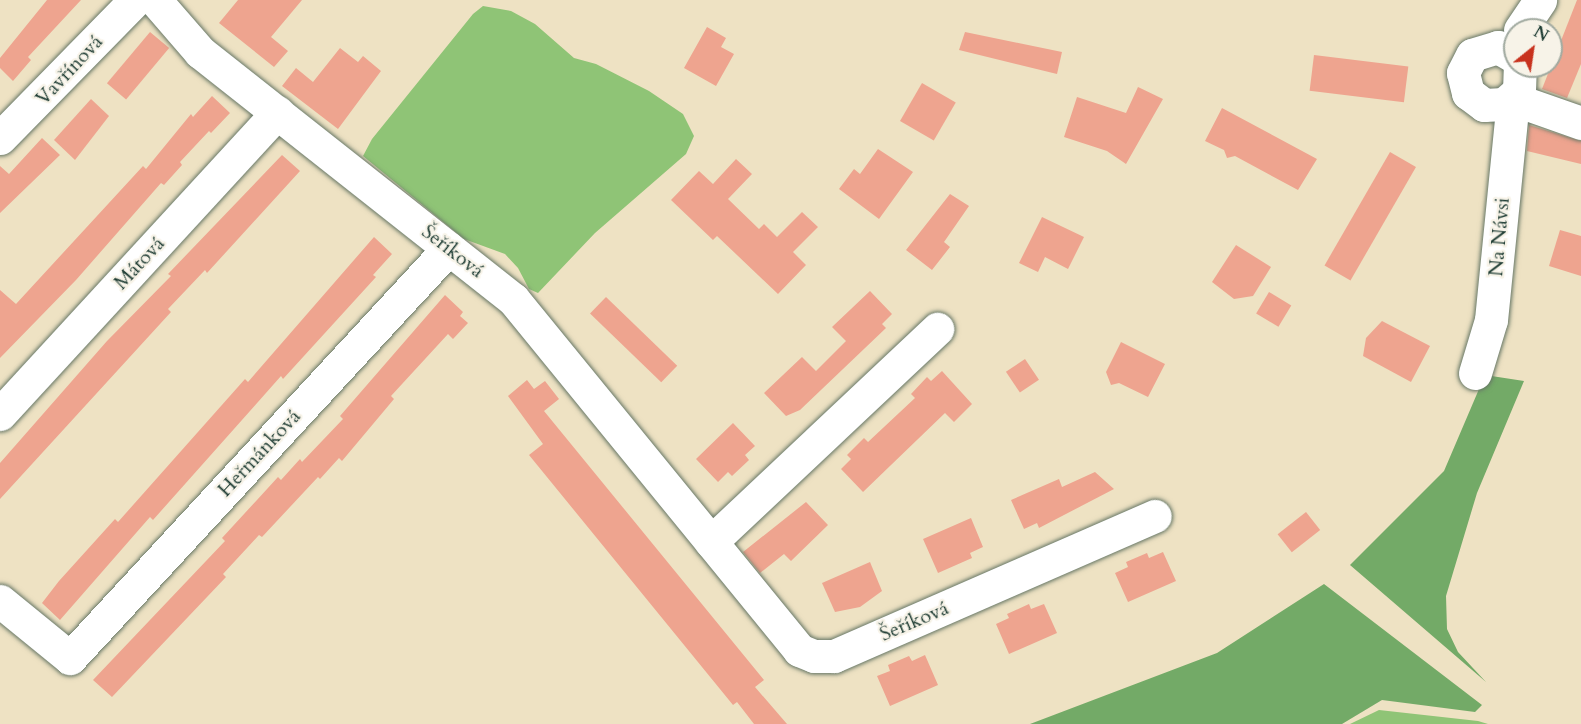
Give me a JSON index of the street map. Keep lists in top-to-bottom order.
{
  "streets": {
    "street": [
      "Vavřínová",
      "Na Návsi",
      "Šeříková",
      "Mátová",
      "Heřmánková"
    ]
  },
  "crossings": [
    ["Šeříková", "Mátová"],
    ["Šeříková", "Heřmánková"]
  ],
  "north": "top right"
}
